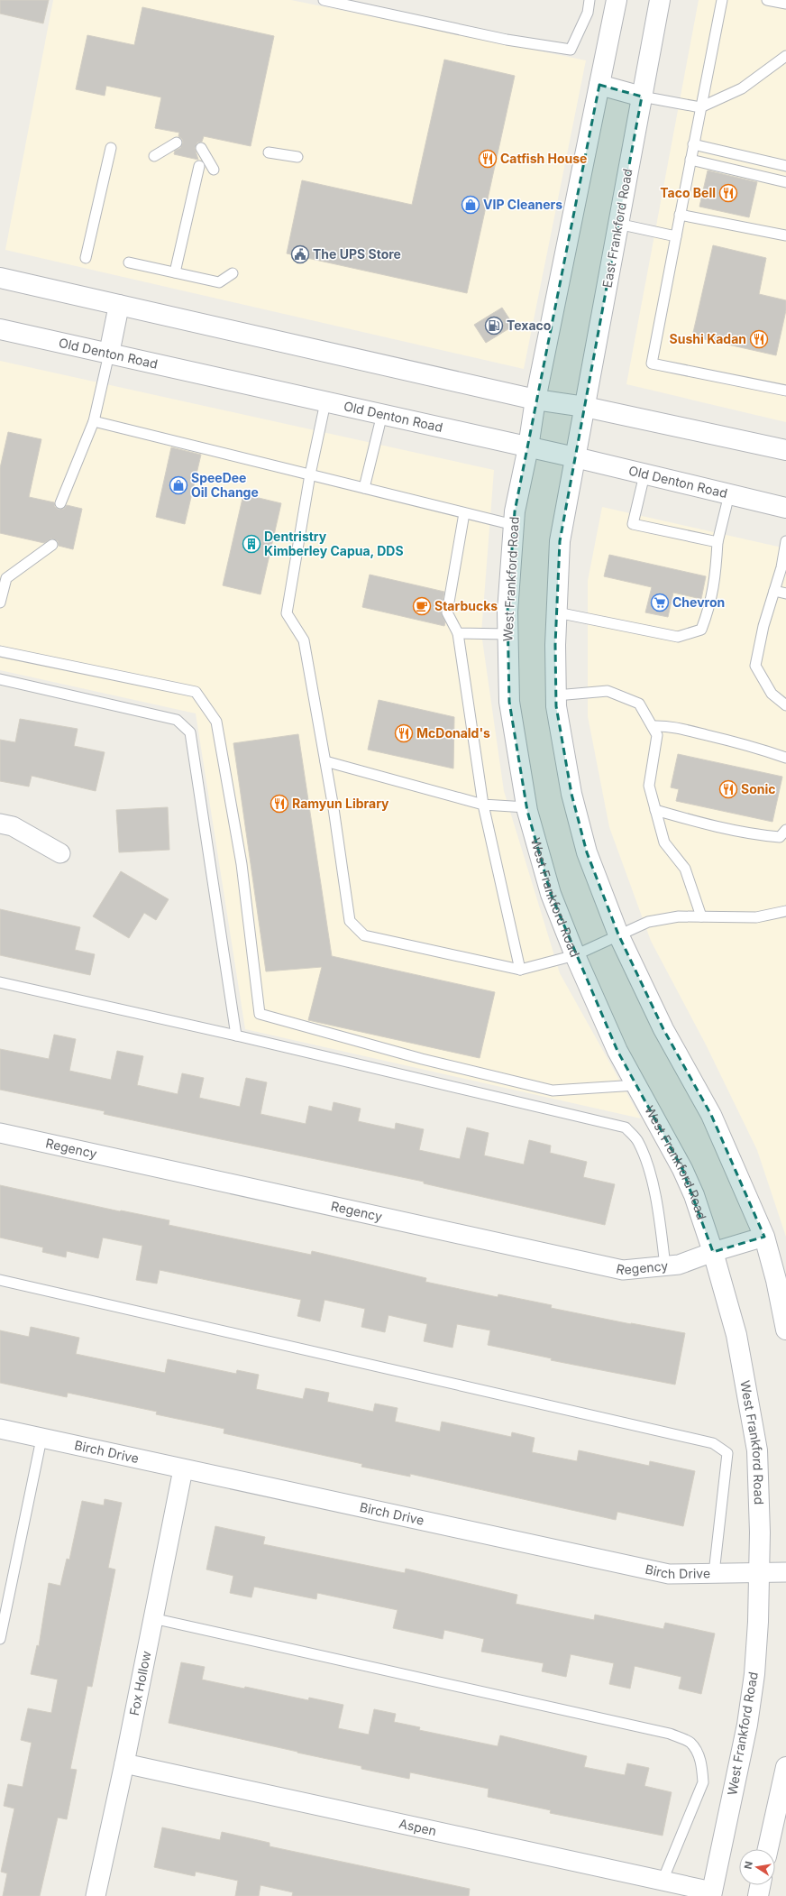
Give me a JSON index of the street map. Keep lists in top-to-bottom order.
{
  "streets": {
    "main road": ["East Frankford Road", "Old Denton Road", "West Frankford Road"],
    "street": [
      "Regency",
      "Birch Drive",
      "Fox Hollow",
      "Aspen"
    ]
  },
  "crossings": [
    ["East Frankford Road", "Old Denton Road"],
    ["Old Denton Road", "West Frankford Road"],
    ["West Frankford Road", "Regency"],
    ["West Frankford Road", "Birch Drive"],
    ["West Frankford Road", "Aspen"],
    ["Birch Drive", "Fox Hollow"],
    ["Fox Hollow", "Aspen"]
  ],
  "places": {
    "restaurant": [
      "Catfish House",
      "Taco Bell",
      "Sushi Kadan",
      "McDonald's",
      "Sonic",
      "Ramyun Library"
    ],
    "shop": ["VIP Cleaners", "SpeeDee Oil Change"],
    "public building": ["The UPS Store"],
    "fuel station": ["Texaco"],
    "building": ["Dentristry Kimberley Capua, DDS"],
    "supermarket": ["Chevron"],
    "cafe": ["Starbucks"]
  },
  "north": "left"
}
